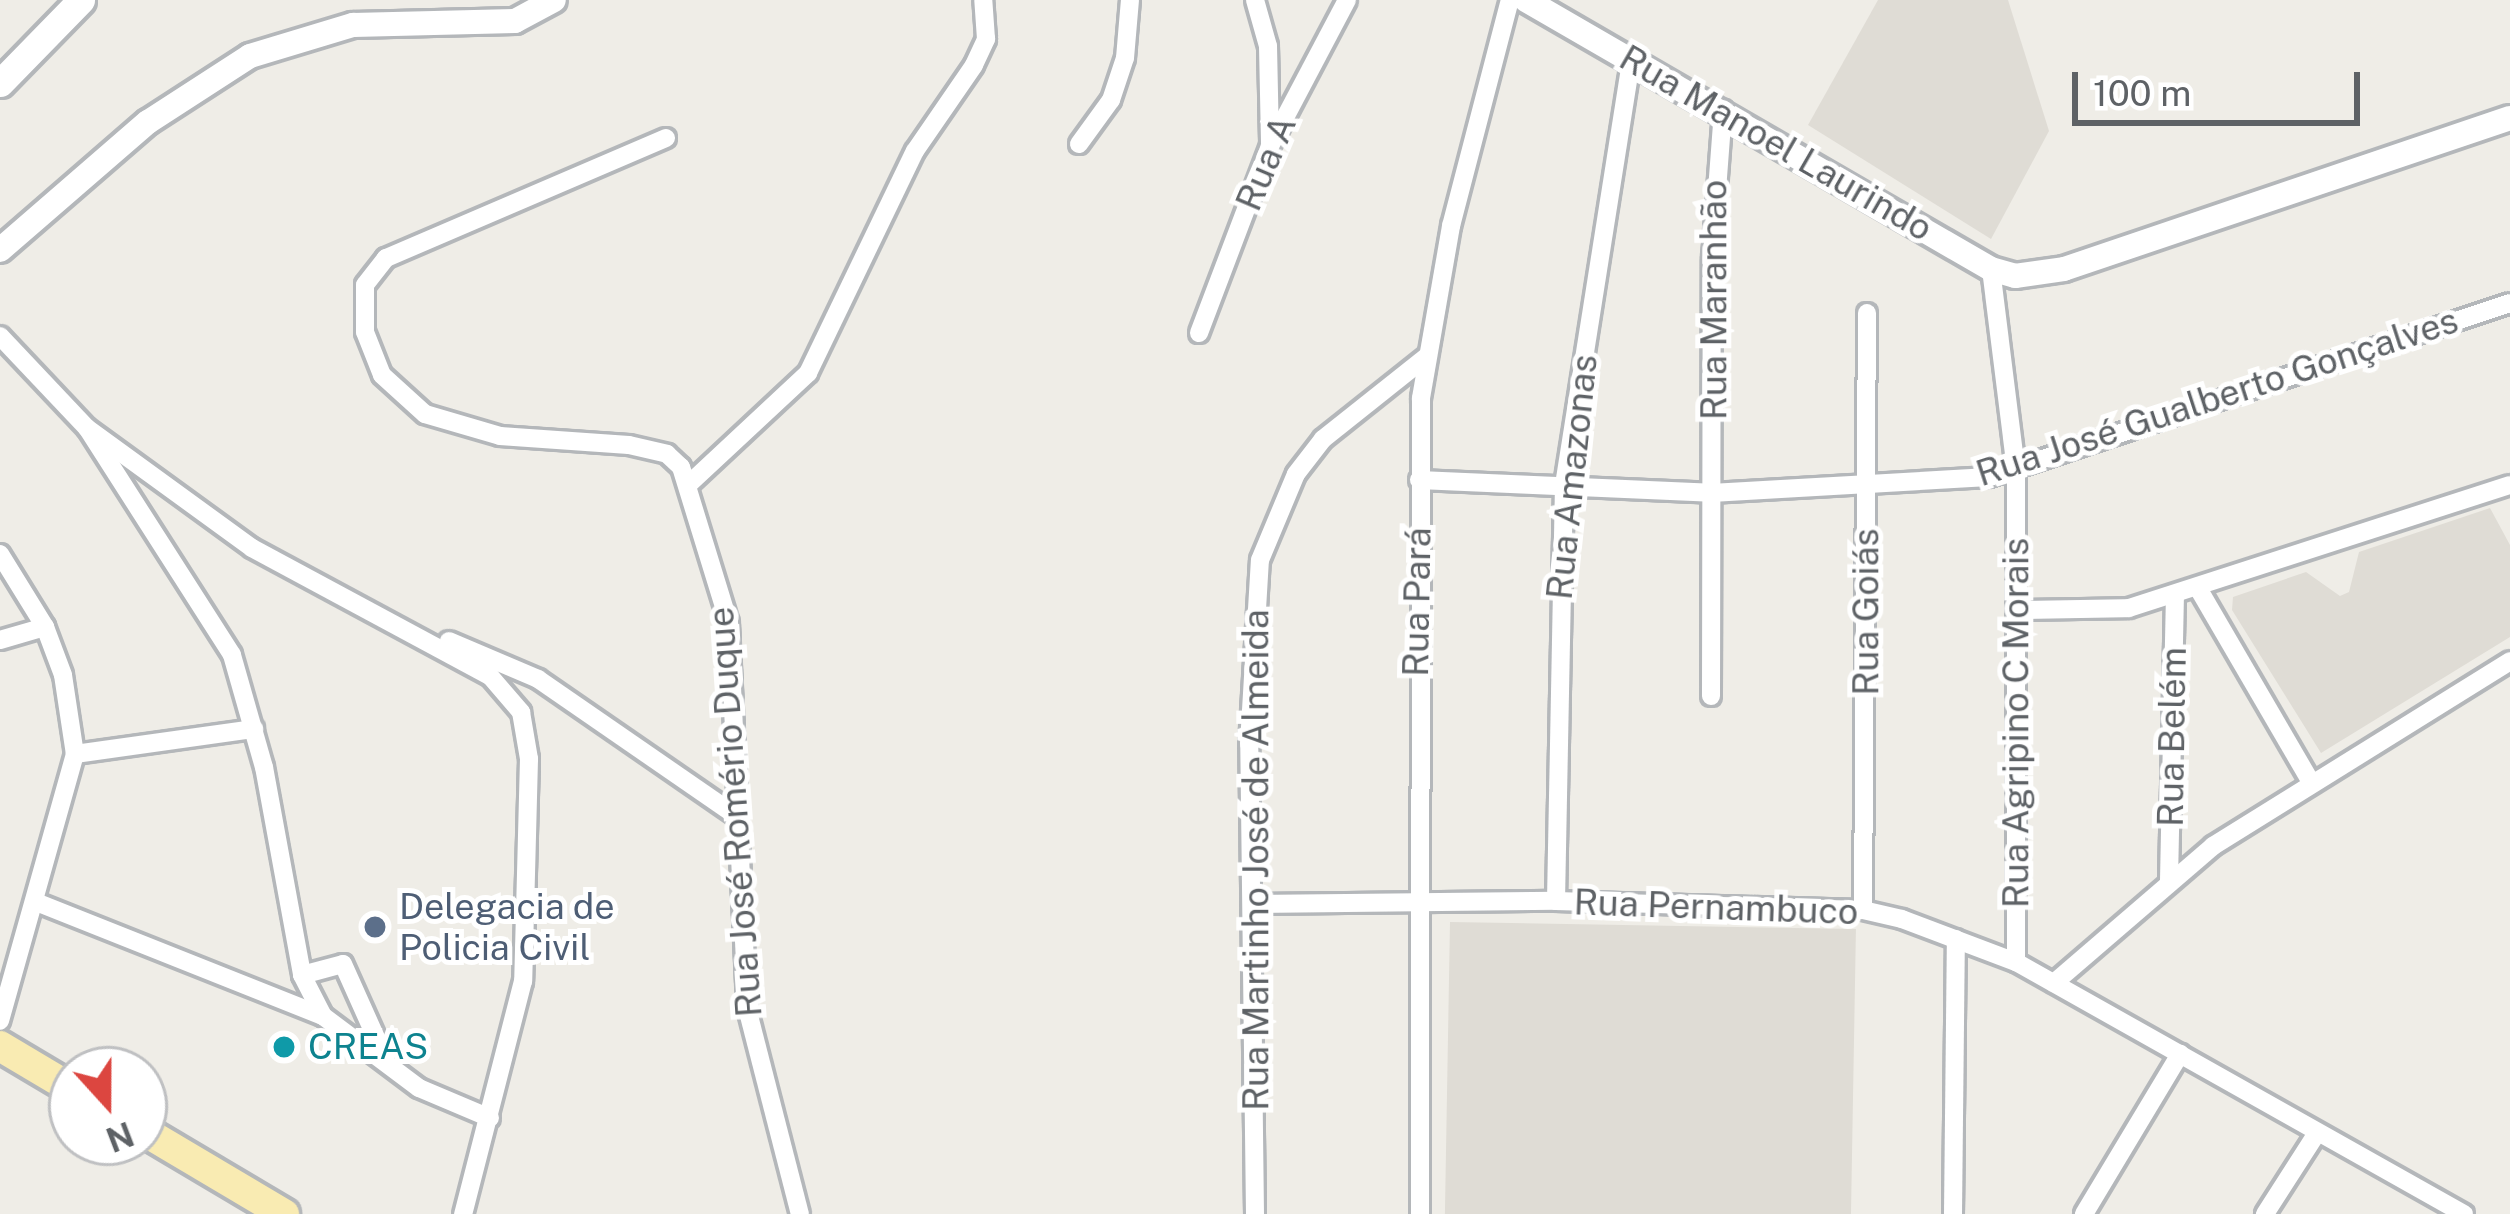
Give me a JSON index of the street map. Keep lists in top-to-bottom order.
{
  "streets": {
    "street": [
      "Rua Manoel Laurindo",
      "Rua A",
      "Rua Maranhão",
      "Rua José Gualberto Gonçalves",
      "Rua Amazonas",
      "Rua Pará",
      "Rua Goiás",
      "Rua Agripino C Morais",
      "Rua Belém",
      "Rua José Romério Duque",
      "Rua Martinho José de Almeida",
      "Rua Pernambuco"
    ]
  },
  "crossings": [
    ["Rua Manoel Laurindo", "Rua Maranhão"],
    ["Rua Manoel Laurindo", "Rua Amazonas"],
    ["Rua Manoel Laurindo", "Rua Agripino C Morais"],
    ["Rua Maranhão", "Rua José Gualberto Gonçalves"],
    ["Rua José Gualberto Gonçalves", "Rua Amazonas"],
    ["Rua José Gualberto Gonçalves", "Rua Pará"],
    ["Rua José Gualberto Gonçalves", "Rua Goiás"],
    ["Rua José Gualberto Gonçalves", "Rua Agripino C Morais"],
    ["Rua Amazonas", "Rua Pernambuco"],
    ["Rua Pará", "Rua Martinho José de Almeida"],
    ["Rua Pará", "Rua Pernambuco"],
    ["Rua Goiás", "Rua Pernambuco"],
    ["Rua Agripino C Morais", "Rua Pernambuco"],
    ["Rua Martinho José de Almeida", "Rua Pernambuco"]
  ],
  "places": ["Delegacia de Policia Civil", "CREAS"],
  "scale_bar": "100 m",
  "north": "bottom"
}
